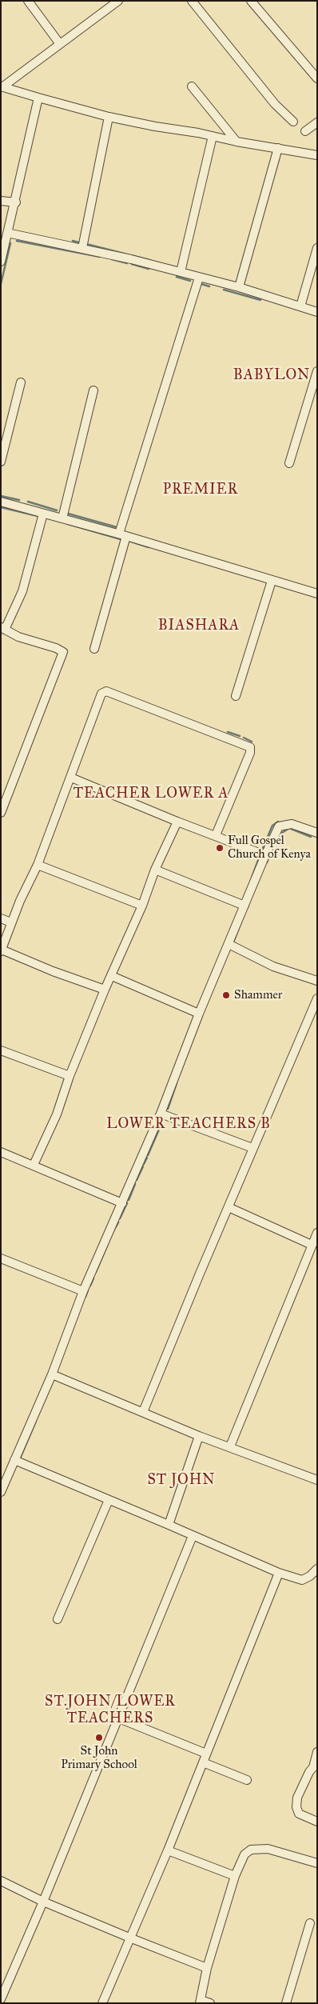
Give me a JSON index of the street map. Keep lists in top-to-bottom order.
{
  "districts": [
    "BABYLON",
    "PREMIER",
    "BIASHARA",
    "TEACHER LOWER A",
    "LOWER TEACHERS B",
    "ST JOHN",
    "ST.JOHN/LOWER TEACHERS"
  ],
  "places": ["Full Gospel Church of Kenya", "Shammer", "St John Primary School"]
}
